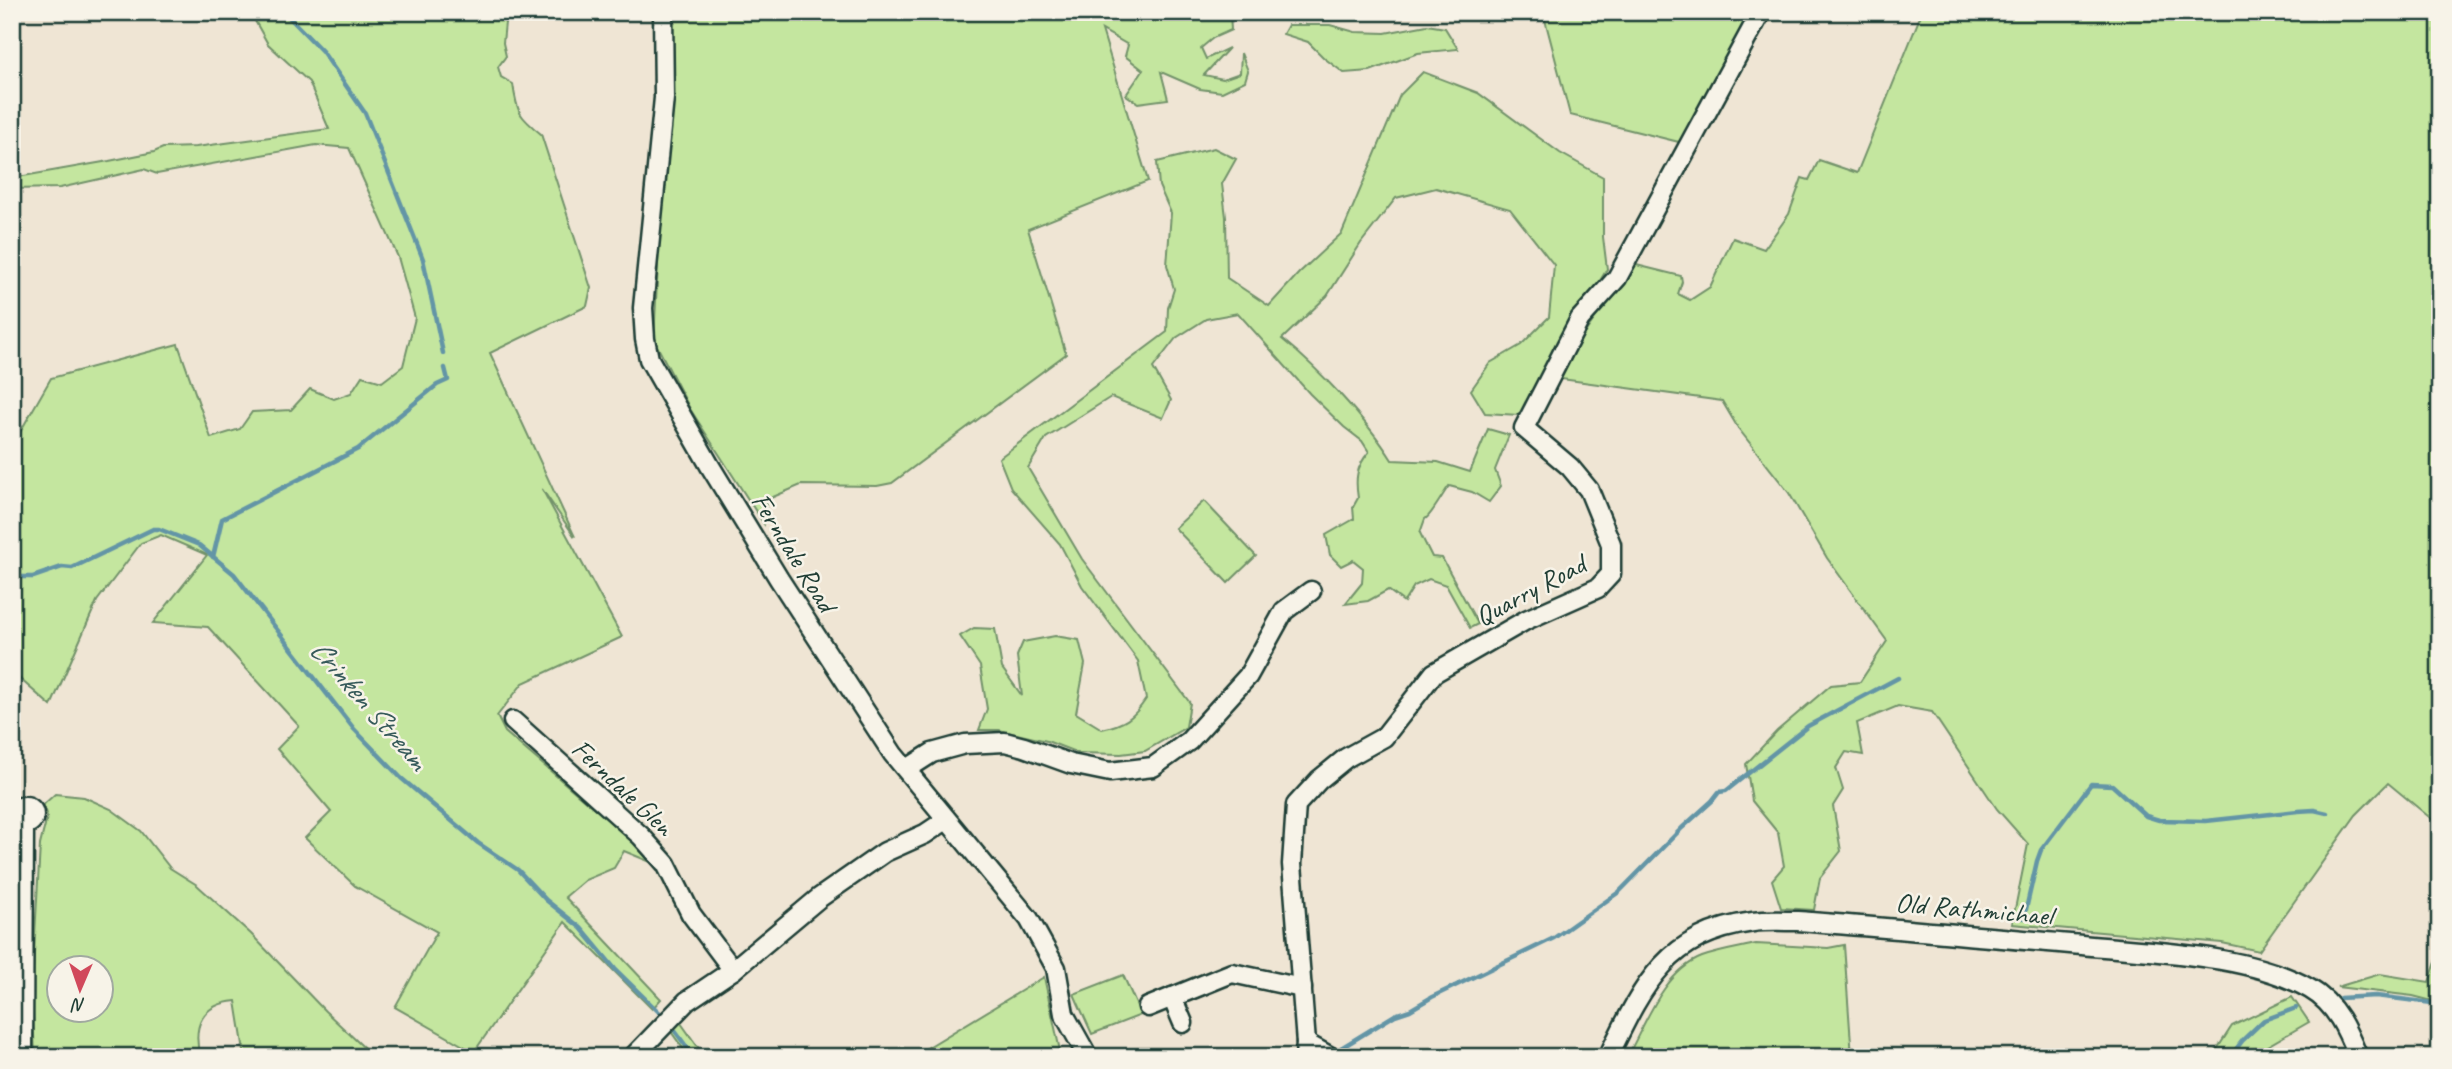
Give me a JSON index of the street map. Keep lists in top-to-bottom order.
{
  "streets": {
    "street": [
      "Ferndale Road",
      "Quarry Road",
      "Ferndale Glen",
      "Old Rathmichael"
    ]
  },
  "water": ["Crinken Stream"],
  "north": "bottom"
}
